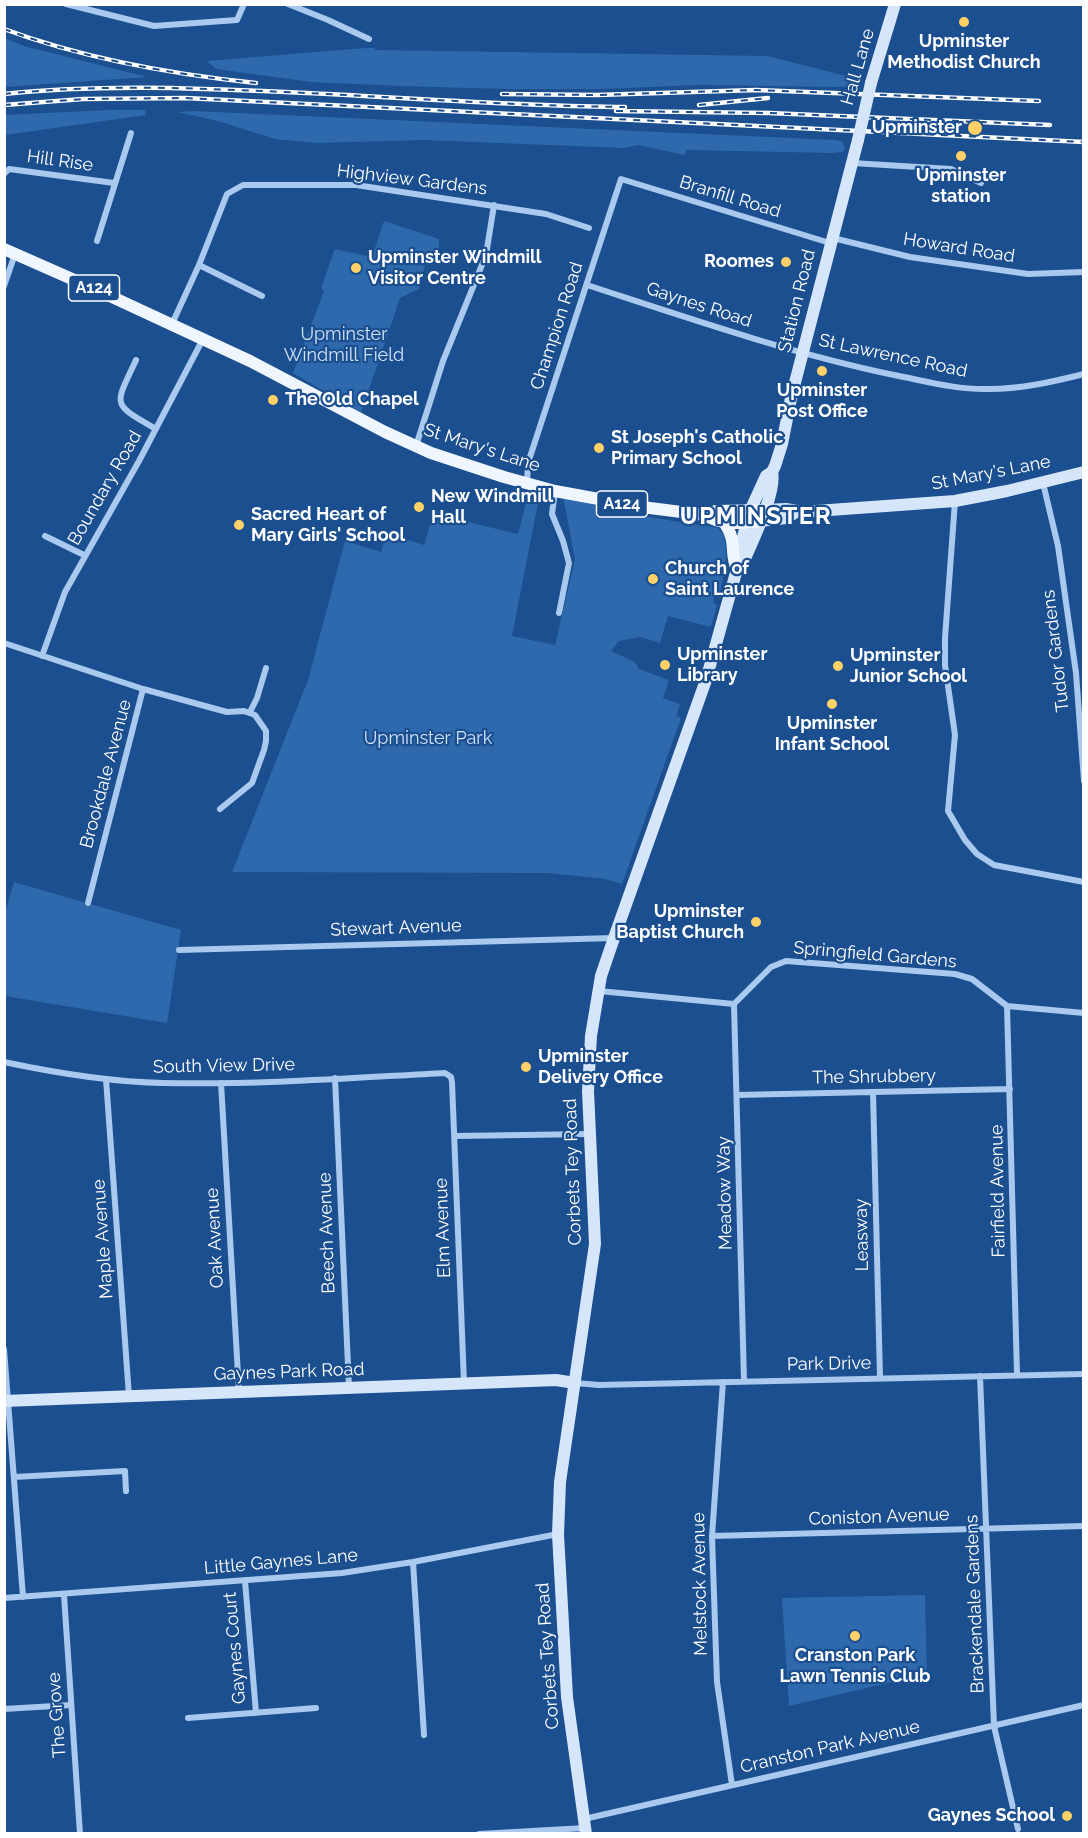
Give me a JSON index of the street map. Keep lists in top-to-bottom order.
{
  "streets": {
    "main road": [
      "Hall Lane",
      "A124",
      "Station Road",
      "St Mary's Lane",
      "Corbets Tey Road",
      "Gaynes Park Road"
    ],
    "street": [
      "Hill Rise",
      "Highview Gardens",
      "Branfill Road",
      "Howard Road",
      "Gaynes Road",
      "Champion Road",
      "St Lawrence Road",
      "Boundary Road",
      "Tudor Gardens",
      "Brookdale Avenue",
      "Stewart Avenue",
      "Springfield Gardens",
      "South View Drive",
      "The Shrubbery",
      "Fairfield Avenue",
      "Meadow Way",
      "Elm Avenue",
      "Beech Avenue",
      "Leasway",
      "Oak Avenue",
      "Maple Avenue",
      "Park Drive",
      "Coniston Avenue",
      "Little Gaynes Lane",
      "Melstock Avenue",
      "Brackendale Gardens",
      "Gaynes Court",
      "The Grove",
      "Cranston Park Avenue"
    ]
  },
  "crossings": [
    ["Hall Lane", "Station Road"],
    ["Highview Gardens", "St Mary's Lane"],
    ["Branfill Road", "Howard Road"],
    ["Branfill Road", "Station Road"],
    ["Branfill Road", "Champion Road"],
    ["Howard Road", "Station Road"],
    ["Station Road", "Gaynes Road"],
    ["Station Road", "St Lawrence Road"],
    ["Station Road", "St Mary's Lane"],
    ["Station Road", "Corbets Tey Road"],
    ["Gaynes Road", "Champion Road"],
    ["Gaynes Road", "St Lawrence Road"],
    ["Champion Road", "St Mary's Lane"],
    ["St Mary's Lane", "Boundary Road"],
    ["St Mary's Lane", "Tudor Gardens"],
    ["St Mary's Lane", "Corbets Tey Road"],
    ["Boundary Road", "Brookdale Avenue"],
    ["Stewart Avenue", "Corbets Tey Road"],
    ["Springfield Gardens", "Fairfield Avenue"],
    ["Springfield Gardens", "Meadow Way"],
    ["South View Drive", "Elm Avenue"],
    ["South View Drive", "Beech Avenue"],
    ["South View Drive", "Oak Avenue"],
    ["South View Drive", "Maple Avenue"],
    ["The Shrubbery", "Fairfield Avenue"],
    ["The Shrubbery", "Meadow Way"],
    ["The Shrubbery", "Leasway"],
    ["Corbets Tey Road", "Park Drive"],
    ["Corbets Tey Road", "Gaynes Park Road"],
    ["Corbets Tey Road", "Little Gaynes Lane"],
    ["Corbets Tey Road", "Cranston Park Avenue"],
    ["Fairfield Avenue", "Park Drive"],
    ["Meadow Way", "Park Drive"],
    ["Elm Avenue", "Gaynes Park Road"],
    ["Beech Avenue", "Gaynes Park Road"],
    ["Leasway", "Park Drive"],
    ["Oak Avenue", "Gaynes Park Road"],
    ["Maple Avenue", "Gaynes Park Road"],
    ["Park Drive", "Gaynes Park Road"],
    ["Park Drive", "Melstock Avenue"],
    ["Park Drive", "Brackendale Gardens"],
    ["Coniston Avenue", "Melstock Avenue"],
    ["Coniston Avenue", "Brackendale Gardens"],
    ["Little Gaynes Lane", "Gaynes Court"],
    ["Little Gaynes Lane", "The Grove"],
    ["Melstock Avenue", "Cranston Park Avenue"],
    ["Brackendale Gardens", "Cranston Park Avenue"]
  ],
  "districts": ["UPMINSTER"],
  "parks": ["Upminster Windmill Field", "Upminster Park"],
  "places": [
    "Upminster Methodist Church",
    "Upminster",
    "Upminster station",
    "Roomes",
    "Upminster Windmill Visitor Centre",
    "Upminster Post Office",
    "The Old Chapel",
    "St Joseph's Catholic Primary School",
    "New Windmill Hall",
    "Sacred Heart of Mary Girls' School",
    "Church of Saint Laurence",
    "Upminster Library",
    "Upminster Junior School",
    "Upminster Infant School",
    "Upminster Baptist Church",
    "Upminster Delivery Office",
    "Cranston Park Lawn Tennis Club",
    "Gaynes School"
  ]
}
